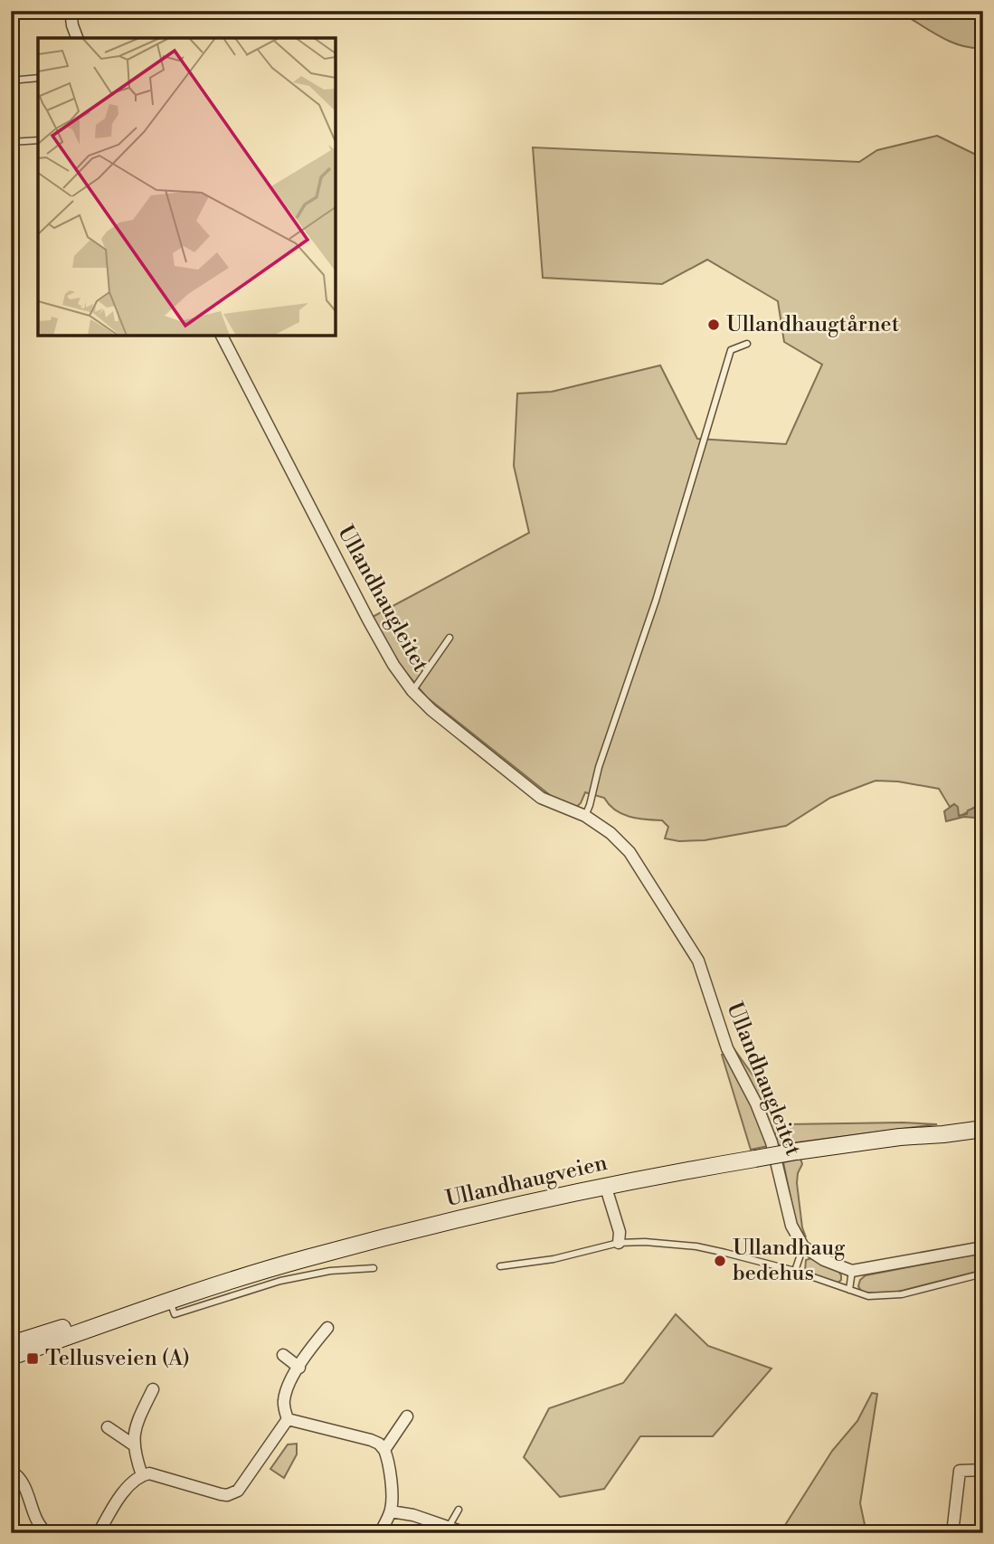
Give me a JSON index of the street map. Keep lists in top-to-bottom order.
{
  "streets": {
    "main road": ["Ullandhaugveien"],
    "street": ["Ullandhaugleitet"]
  },
  "places": {
    "other": ["Ullandhaugtårnet", "Ullandhaug bedehus"],
    "transit": ["Tellusveien (A)"]
  }
}
